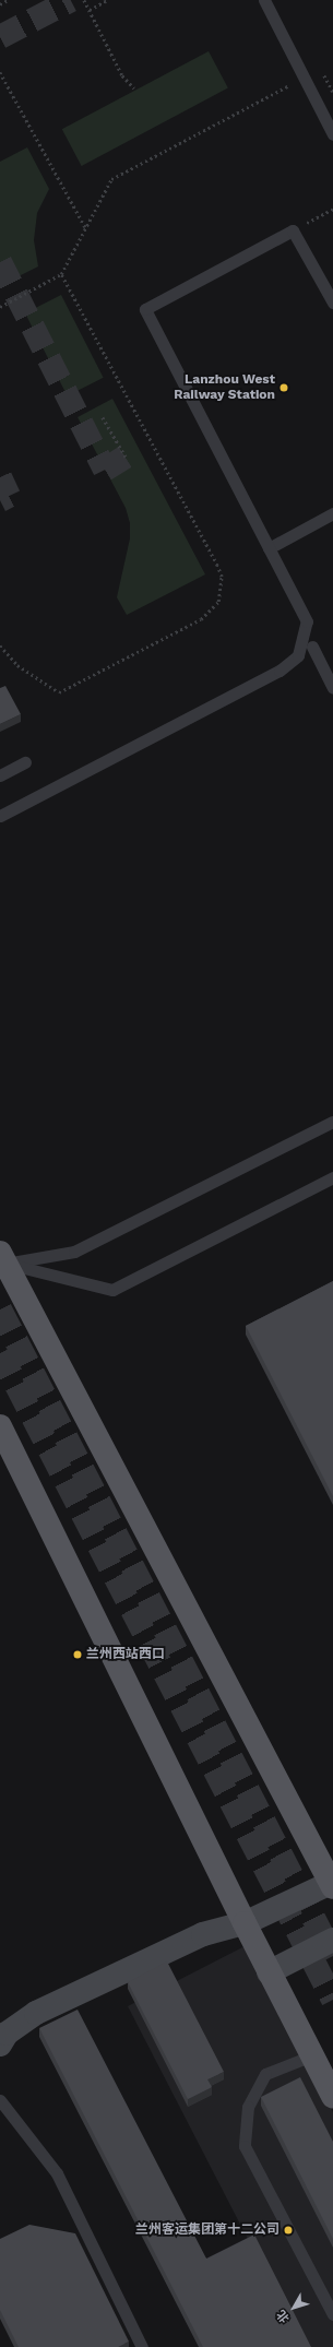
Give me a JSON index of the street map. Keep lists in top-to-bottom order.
{
  "places": ["Lanzhou West Railway Station", "兰州西站西口", "兰州客运集团第十二公司"],
  "north": "bottom left"
}
